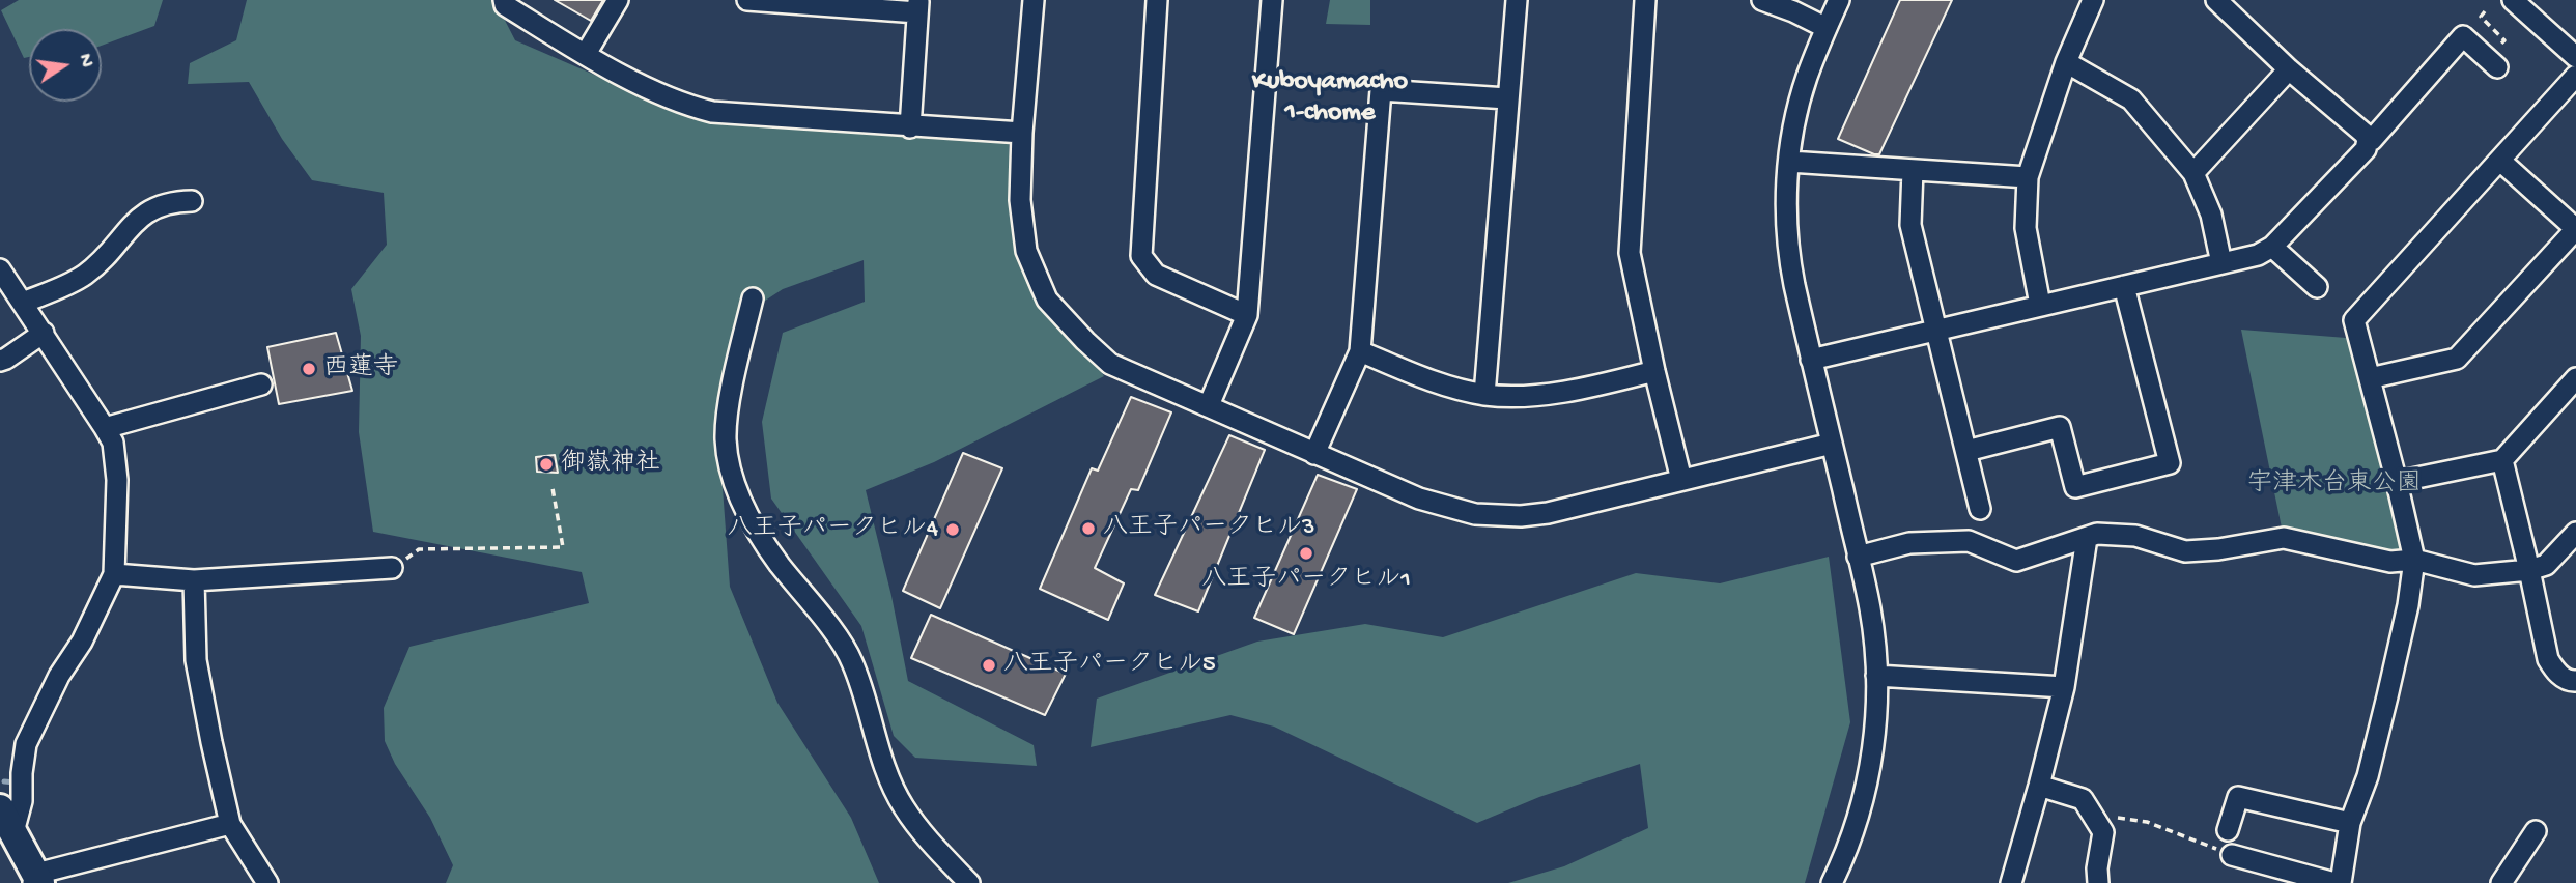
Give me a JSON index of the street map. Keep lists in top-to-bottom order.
{
  "districts": ["Kuboyamacho 1-chome"],
  "parks": ["宇津木台東公園"],
  "places": [
    "西蓮寺",
    "御嶽神社",
    "八王子パークヒル3",
    "八王子パークヒル4",
    "八王子パークヒル1",
    "八王子パークヒル5"
  ],
  "north": "right"
}
